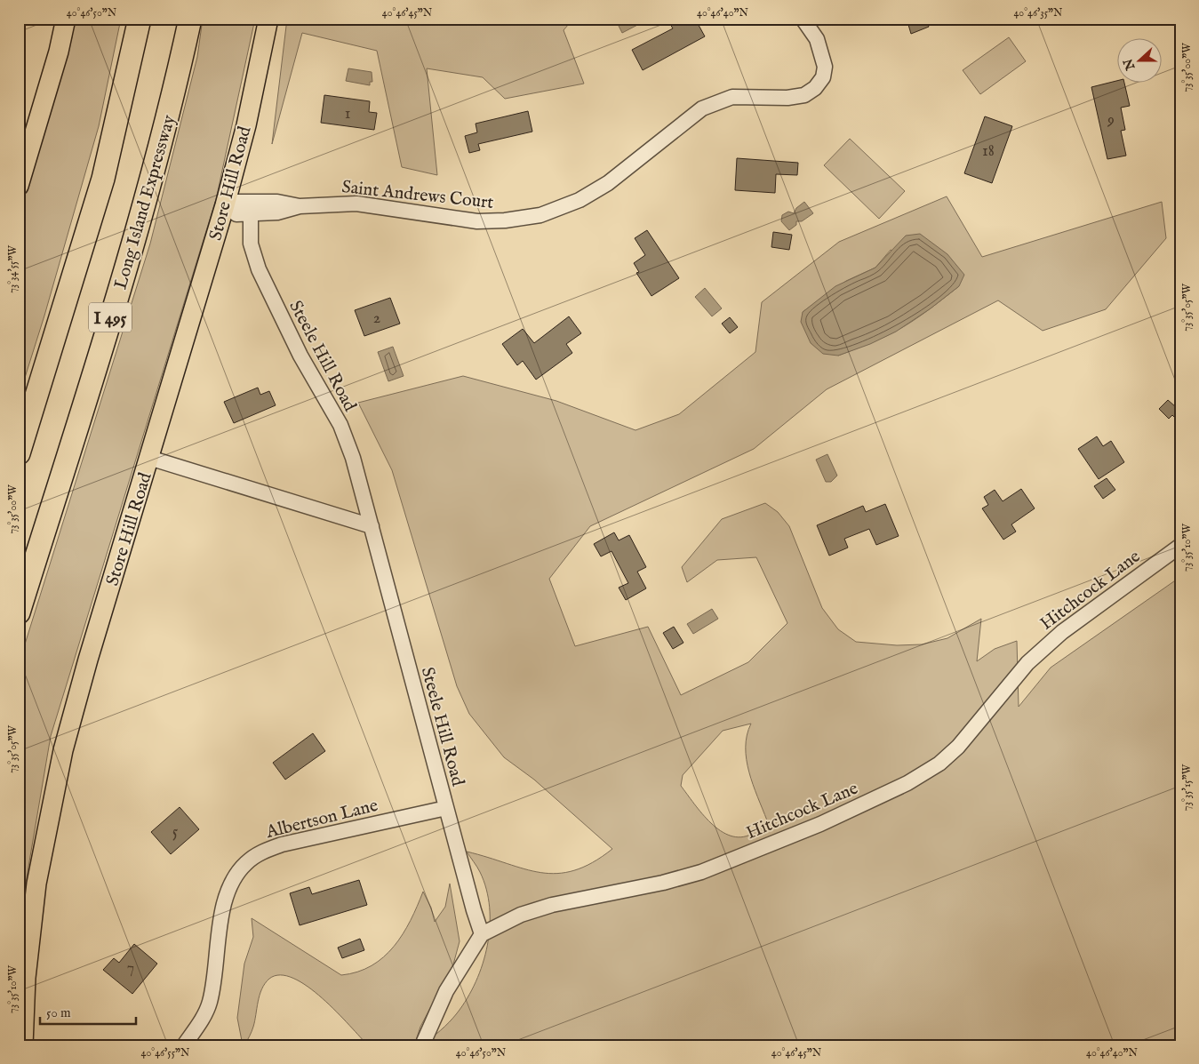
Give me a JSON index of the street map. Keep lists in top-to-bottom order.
{
  "streets": {
    "highway": ["Long Island Expressway", "I 495"],
    "main road": ["Store Hill Road"],
    "street": [
      "Saint Andrews Court",
      "Steele Hill Road",
      "Hitchcock Lane",
      "Albertson Lane"
    ]
  },
  "crossings": [
    ["Store Hill Road", "Saint Andrews Court"],
    ["Saint Andrews Court", "Steele Hill Road"],
    ["Steele Hill Road", "Hitchcock Lane"],
    ["Steele Hill Road", "Albertson Lane"]
  ],
  "house_numbers": [
    "1",
    "9",
    "18",
    "2",
    "5",
    "7"
  ],
  "scale_bar": "50 m",
  "north": "left",
  "coordinates": [
    "40°46'50\"N",
    "40°46'45\"N",
    "40°46'40\"N",
    "40°46'35\"N",
    "73°35'00\"W",
    "73°34'55\"W",
    "73°35'05\"W",
    "73°35'10\"W",
    "73°35'15\"W",
    "40°46'55\"N"
  ]
}
